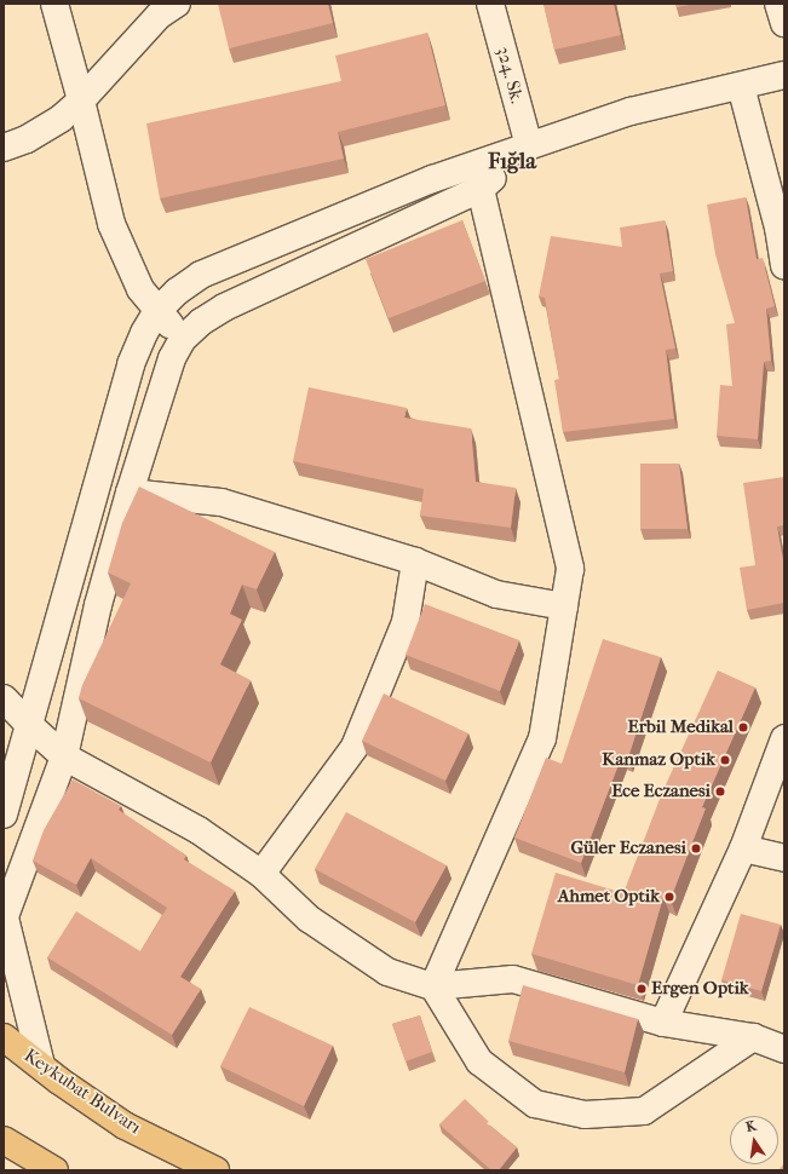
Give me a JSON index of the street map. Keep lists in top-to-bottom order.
{
  "streets": {
    "highway": ["Keykubat Bulvarı"],
    "street": ["324. Sk."]
  },
  "districts": ["Fığla"],
  "places": [
    "Erbil Medikal",
    "Kanmaz Optik",
    "Ece Eczanesi",
    "Güler Eczanesi",
    "Ahmet Optik",
    "Ergen Optik"
  ],
  "north": "top"
}
